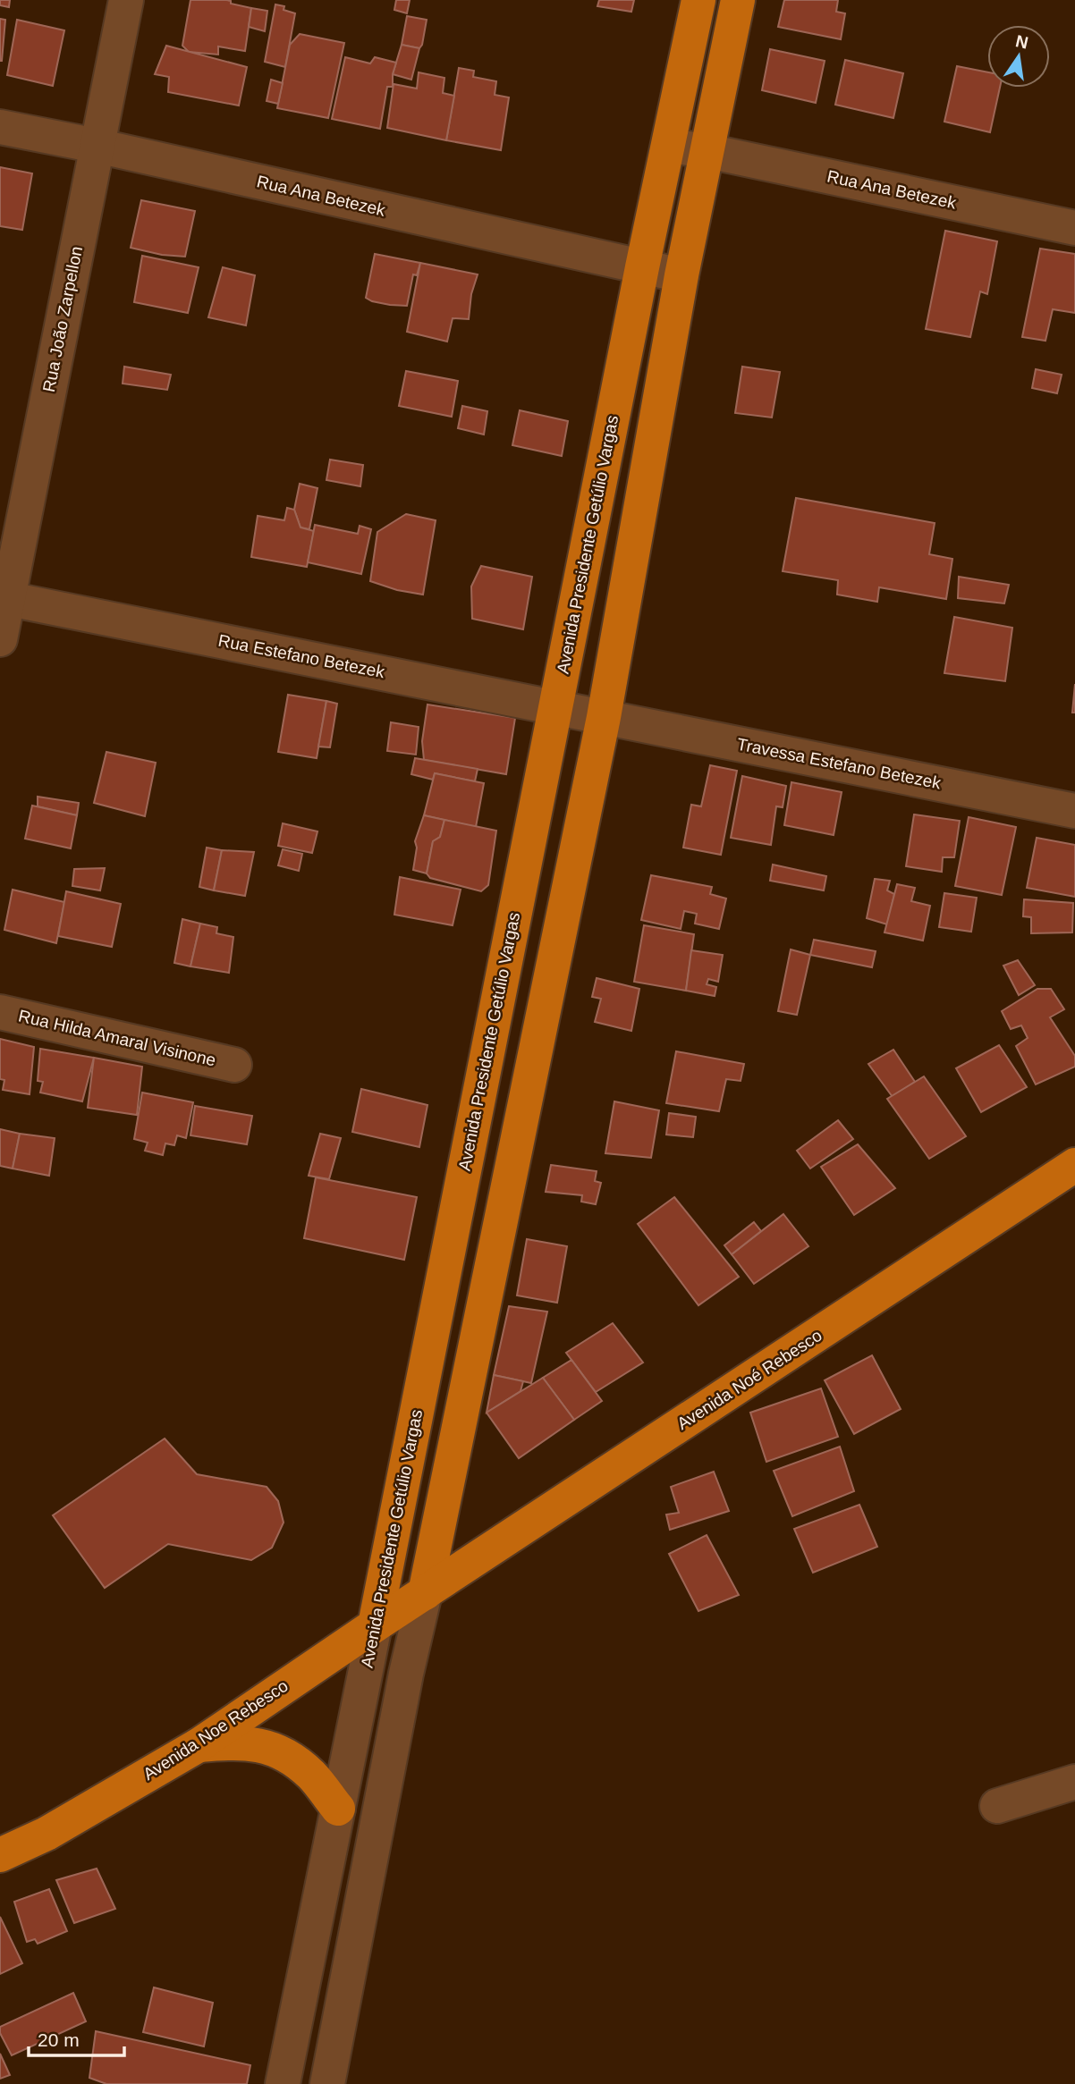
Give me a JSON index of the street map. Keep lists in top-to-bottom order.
{
  "streets": {
    "main road": ["Avenida Presidente Getúlio Vargas", "Avenida Noé Rebesco", "Avenida Noe Rebesco"],
    "street": [
      "Rua Ana Betezek",
      "Rua João Zarpellon",
      "Rua Estefano Betezek",
      "Travessa Estefano Betezek",
      "Rua Hilda Amaral Visinone"
    ]
  },
  "crossings": [
    ["Rua Ana Betezek", "Rua João Zarpellon"],
    ["Rua Ana Betezek", "Avenida Presidente Getúlio Vargas"],
    ["Rua João Zarpellon", "Rua Estefano Betezek"],
    ["Avenida Presidente Getúlio Vargas", "Rua Estefano Betezek"],
    ["Avenida Presidente Getúlio Vargas", "Avenida Noe Rebesco"],
    ["Rua Estefano Betezek", "Travessa Estefano Betezek"],
    ["Avenida Noé Rebesco", "Avenida Noe Rebesco"]
  ],
  "scale_bar": "20 m",
  "north": "top"
}
